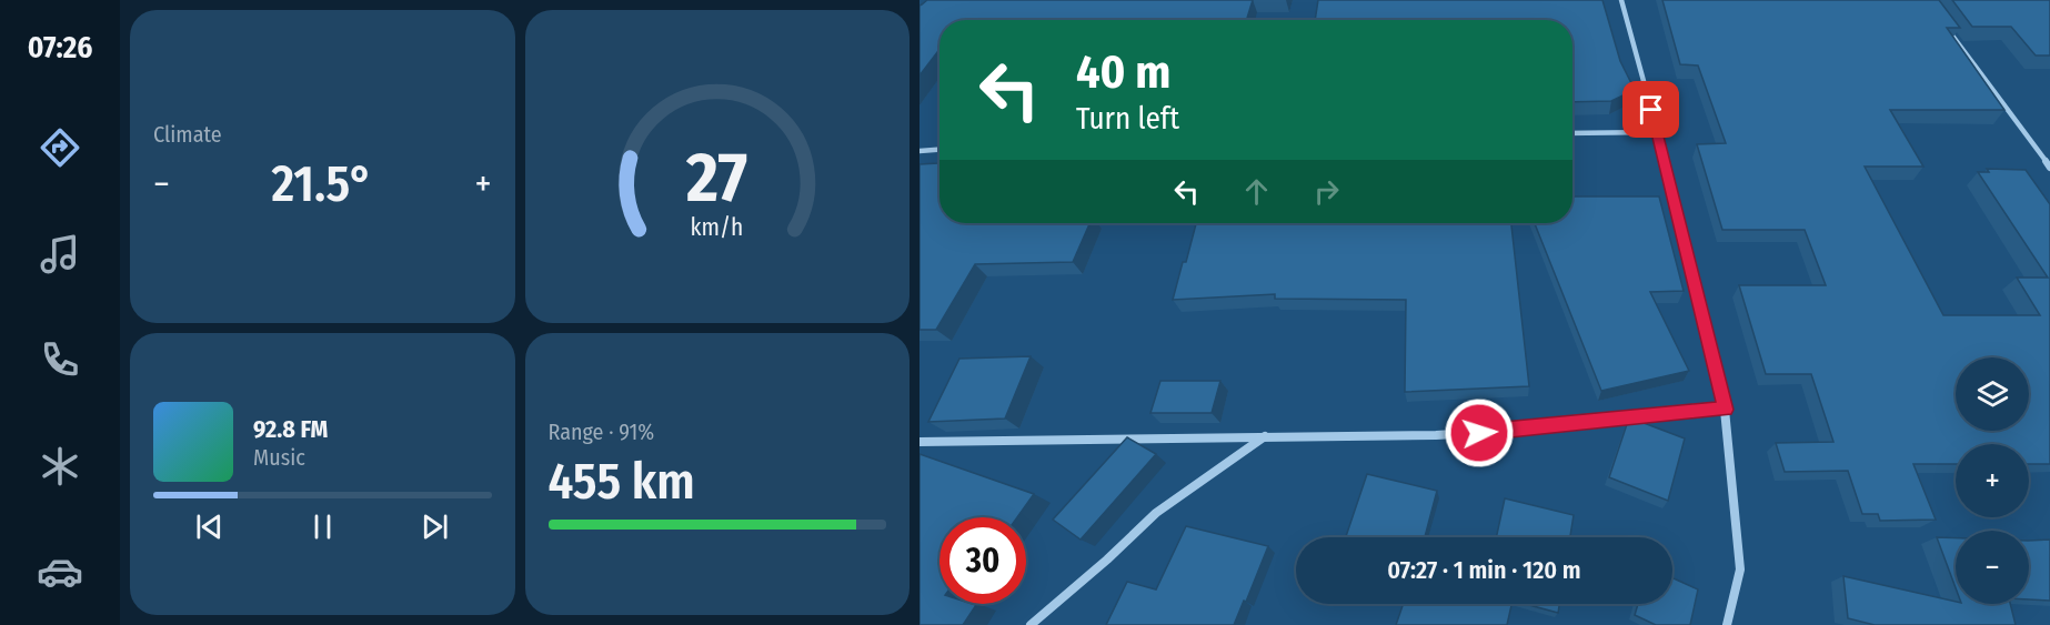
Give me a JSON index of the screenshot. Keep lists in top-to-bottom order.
{
  "page": {
    "tabs": "07:26",
    "tile": [
      "Climate",
      ["Range · 91%", "455 km"]
    ],
    "turn": ["40 m", "Turn left"],
    "heat": ["−", "21.5°", "+"],
    "map_buttons": ["+", "−"],
    "song": ["92.8 FM", "Music"],
    "limit": "30",
    "trip": "07:27 · 1 min · 120 m",
    "gauge": ["27", "km/h"]
  }
}
